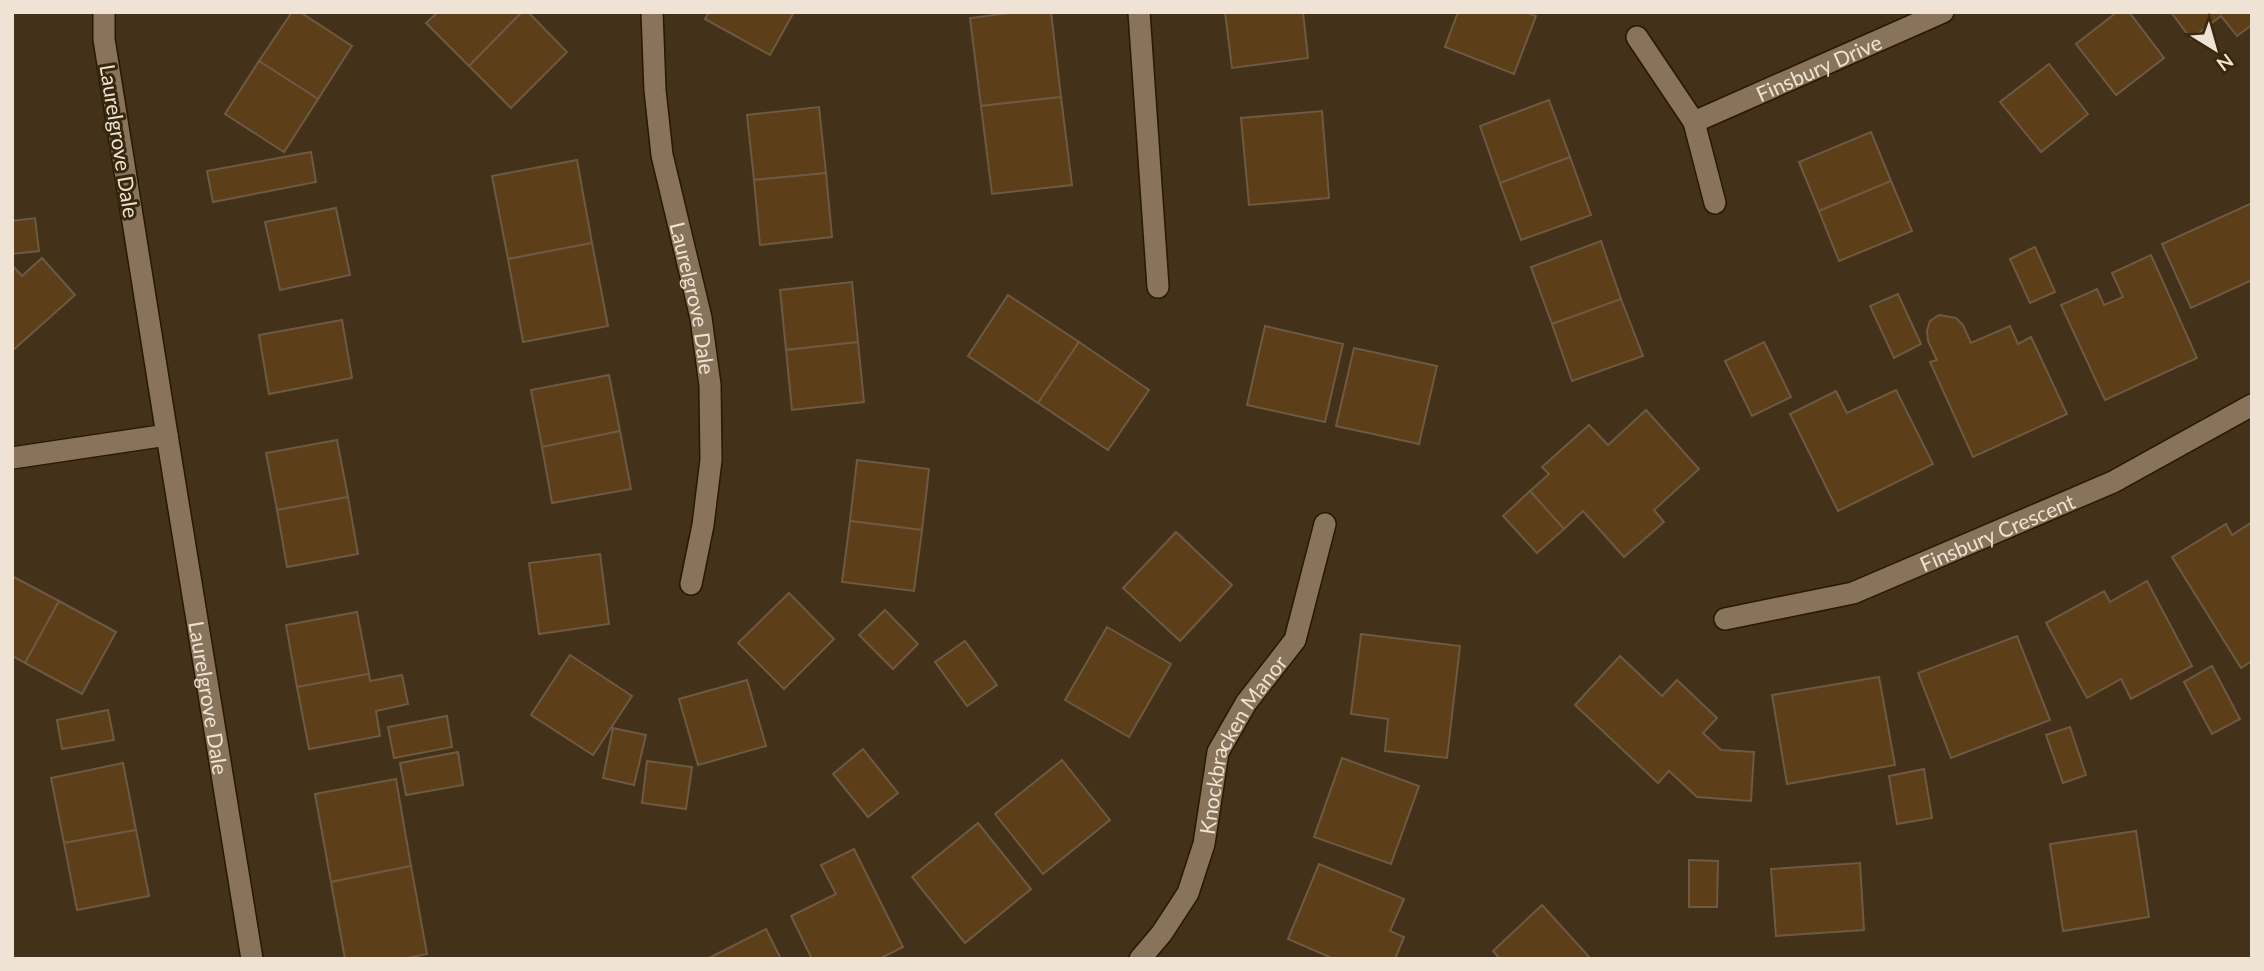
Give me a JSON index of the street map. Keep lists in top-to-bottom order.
{
  "streets": {
    "street": [
      "Finsbury Drive",
      "Laurelgrove Dale",
      "Finsbury Crescent",
      "Knockbracken Manor"
    ]
  },
  "north": "bottom right"
}
